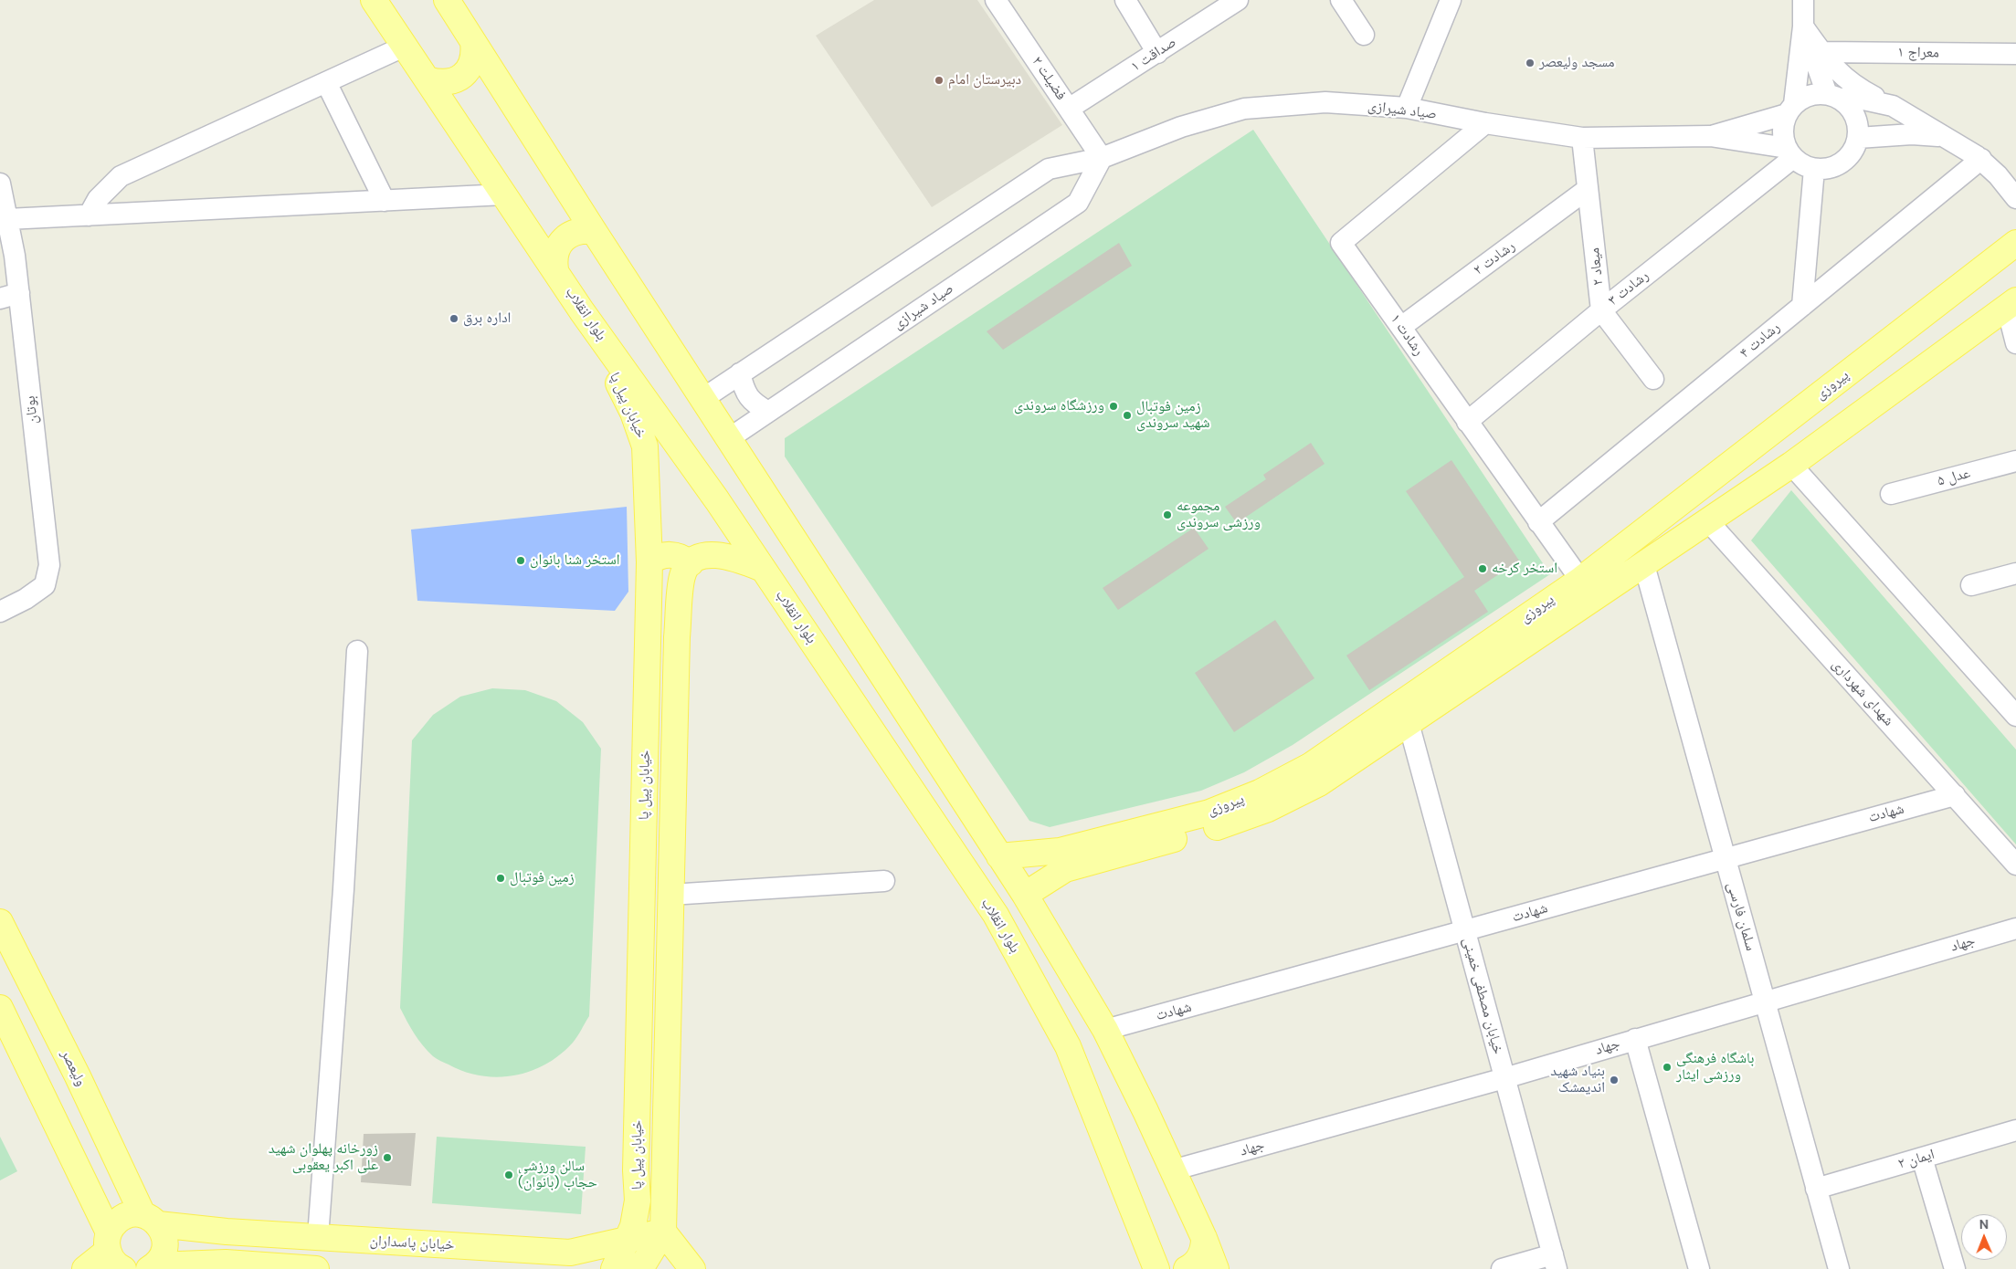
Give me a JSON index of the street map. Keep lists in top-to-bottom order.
{
  "streets": {
    "main road": [
      "بلوار انقلاب",
      "پیروزی",
      "خیابان پیل پا",
      "ولیعصر",
      "خیابان پاسداران"
    ],
    "street": [
      "معراج ۱",
      "صداقت ۱",
      "فضیلت ۲",
      "صیاد شیرازی",
      "رشادت ۲",
      "میعاد ۲",
      "رشادت ۳",
      "رشادت ۱",
      "رشادت ۴",
      "بوتان",
      "عدل ۵",
      "شهدای شهرداری",
      "شهادت",
      "سلمان فارسی",
      "جهاد",
      "خیابان مصطفی خمینی",
      "ایمان ۲"
    ]
  },
  "crossings": [
    ["صداقت ۱", "فضیلت ۲"],
    ["فضیلت ۲", "صیاد شیرازی"],
    ["صیاد شیرازی", "میعاد ۲"],
    ["صیاد شیرازی", "رشادت ۱"],
    ["رشادت ۲", "میعاد ۲"],
    ["رشادت ۲", "رشادت ۱"],
    ["میعاد ۲", "رشادت ۳"],
    ["رشادت ۳", "رشادت ۱"],
    ["بلوار انقلاب", "خیابان پیل پا"],
    ["رشادت ۱", "رشادت ۴"],
    ["رشادت ۱", "پیروزی"],
    ["پیروزی", "شهدای شهرداری"],
    ["پیروزی", "سلمان فارسی"],
    ["پیروزی", "خیابان مصطفی خمینی"],
    ["خیابان پیل پا", "خیابان پاسداران"],
    ["شهدای شهرداری", "شهادت"],
    ["شهادت", "سلمان فارسی"],
    ["شهادت", "خیابان مصطفی خمینی"],
    ["سلمان فارسی", "جهاد"],
    ["سلمان فارسی", "ایمان ۲"],
    ["جهاد", "خیابان مصطفی خمینی"],
    ["ولیعصر", "خیابان پاسداران"]
  ],
  "places": [
    "مسجد ولیعصر",
    "دبیرستان امام",
    "اداره برق",
    "ورزشگاه سروندی",
    "زمین فوتبال شهید سروندی",
    "مجموعه ورزشی سروندی",
    "استخر شنا بانوان",
    "استخر کرخه",
    "زمین فوتبال",
    "باشگاه فرهنگی ورزشی ایثار",
    "بنیاد شهید اندیمشک",
    "زورخانه پهلوان شهید علی اکبر یعقوبی",
    "سالن ورزشی حجاب (بانوان)"
  ],
  "north": "top"
}
